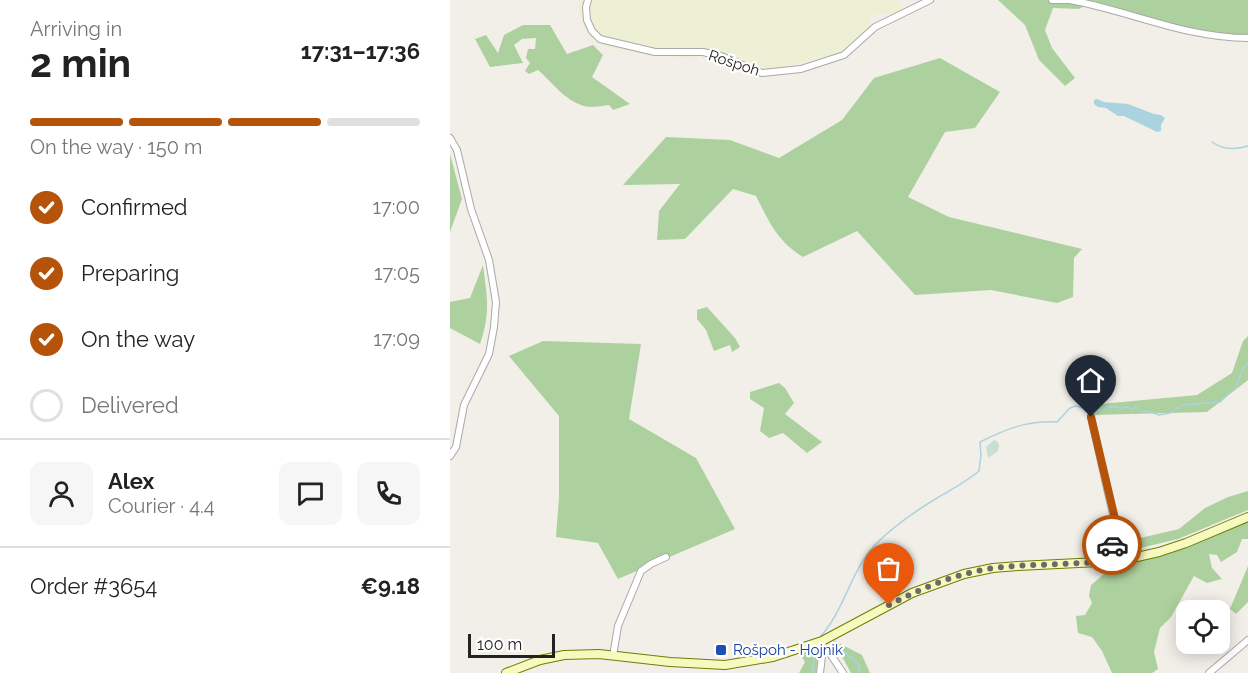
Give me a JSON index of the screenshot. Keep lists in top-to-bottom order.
{
  "streets": {
    "street": ["Rošpoh"]
  },
  "places": {
    "transit": ["Rošpoh - Hojnik"]
  },
  "scale_bar": "100 m",
  "page": {
    "heading": ["2 min", "Arriving in", "17:31–17:36"],
    "panel": [
      "Alex",
      "Courier · 4.4",
      "Order #3654",
      "€9.18"
    ],
    "bar": "On the way · 150 m",
    "list": [
      ["Confirmed", "17:00"],
      ["Preparing", "17:05"],
      ["On the way", "17:09"],
      "Delivered"
    ],
    "scale": "100 m"
  }
}
